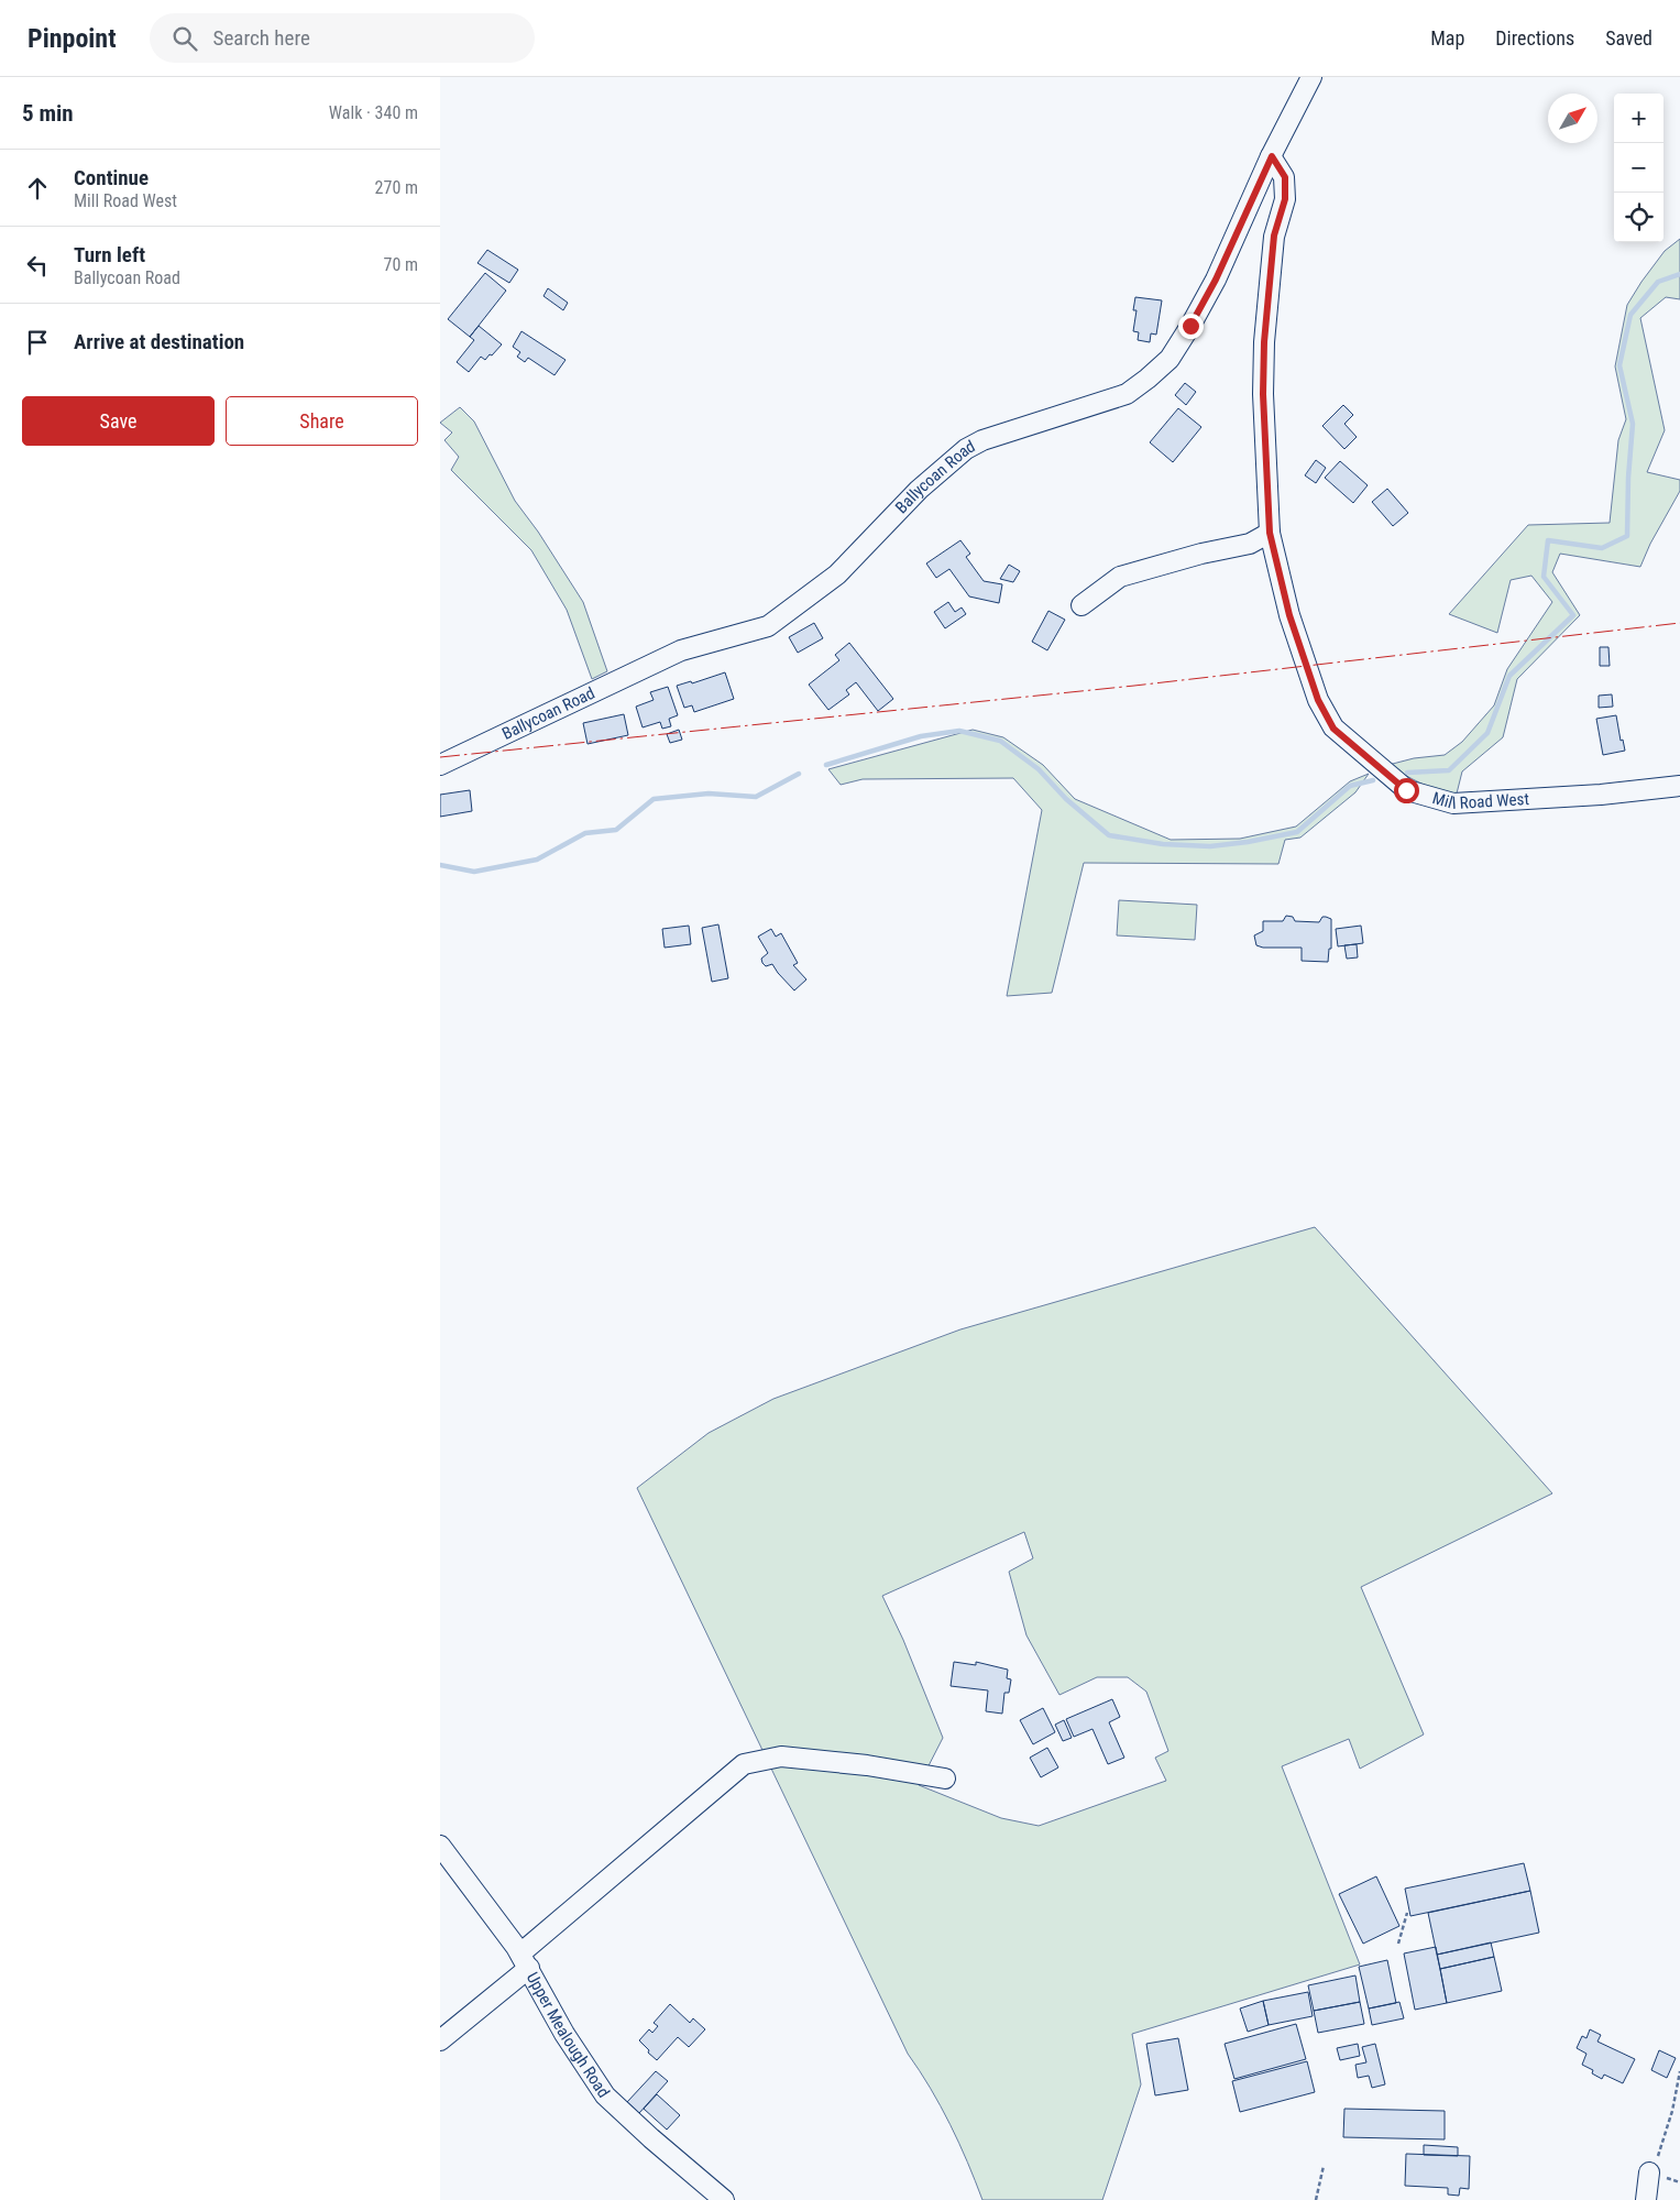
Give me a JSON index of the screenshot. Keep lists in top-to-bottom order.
{
  "streets": {
    "street": ["Ballycoan Road", "Mill Road West", "Upper Mealough Road"]
  },
  "crossings": [
    ["Ballycoan Road", "Mill Road West"]
  ],
  "north": "top right",
  "page": {
    "header": "Pinpoint",
    "search": "Search here",
    "nav": ["Map", "Directions", "Saved"],
    "heading": ["5 min", "Walk · 340 m"],
    "map_buttons": ["+", "−"],
    "list": [
      ["Continue", "Mill Road West", "270 m"],
      ["Turn left", "Ballycoan Road", "70 m"],
      "Arrive at destination"
    ],
    "buttons": ["Save", "Share"]
  }
}
